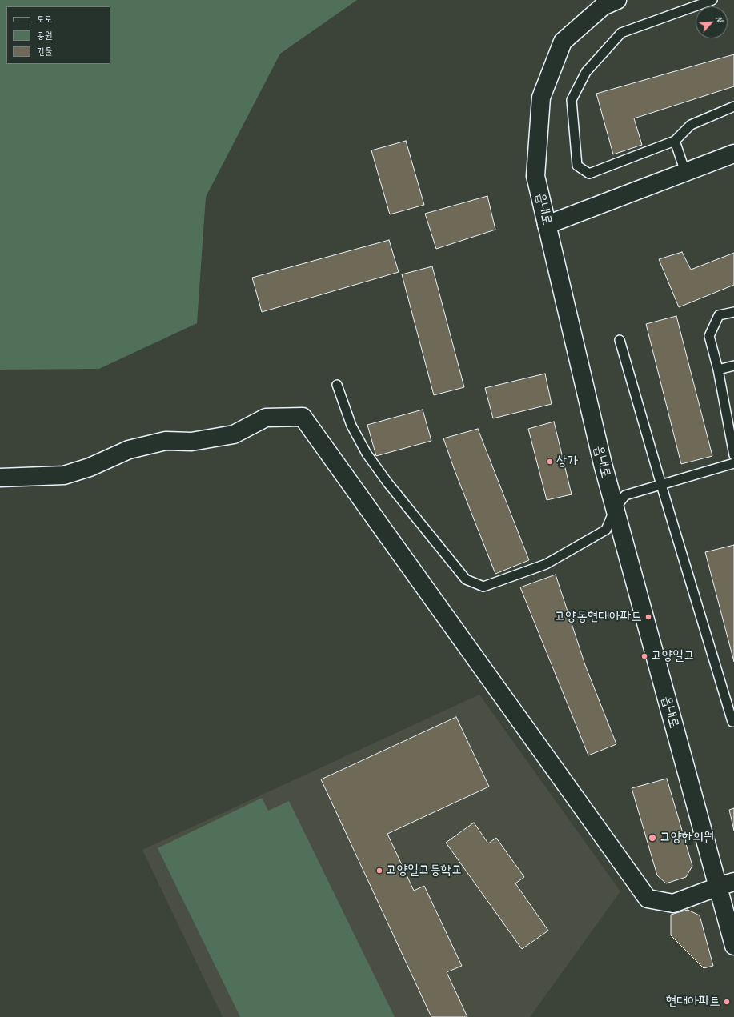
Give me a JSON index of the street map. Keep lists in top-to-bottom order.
{
  "streets": {
    "street": ["읍내로"]
  },
  "places": [
    "상가",
    "고양동현대아파트",
    "고양일고",
    "고양한의원",
    "고양일고등학교",
    "현대아파트"
  ],
  "legend": ["도로", "공원", "건물"],
  "north": "top right"
}
